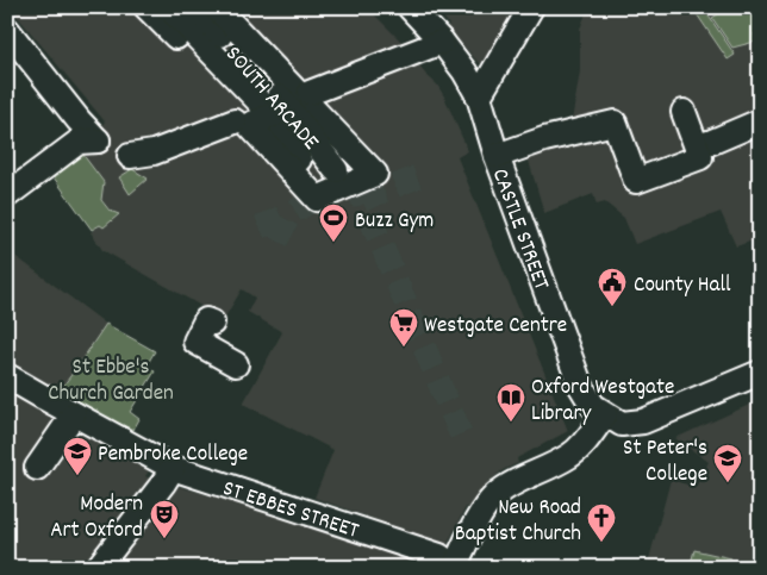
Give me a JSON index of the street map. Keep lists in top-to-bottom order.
{
  "streets": {
    "street": ["SOUTH ARCADE", "CASTLE STREET", "ST EBBES STREET"]
  },
  "parks": ["St Ebbe's Church Garden"],
  "places": {
    "sports": ["Buzz Gym"],
    "public building": ["County Hall"],
    "supermarket": ["Westgate Centre"],
    "library": ["Oxford Westgate Library"],
    "school or university": ["Pembroke College", "St Peter's College"],
    "theatre": ["Modern Art Oxford"],
    "church": ["New Road Baptist Church"]
  }
}
